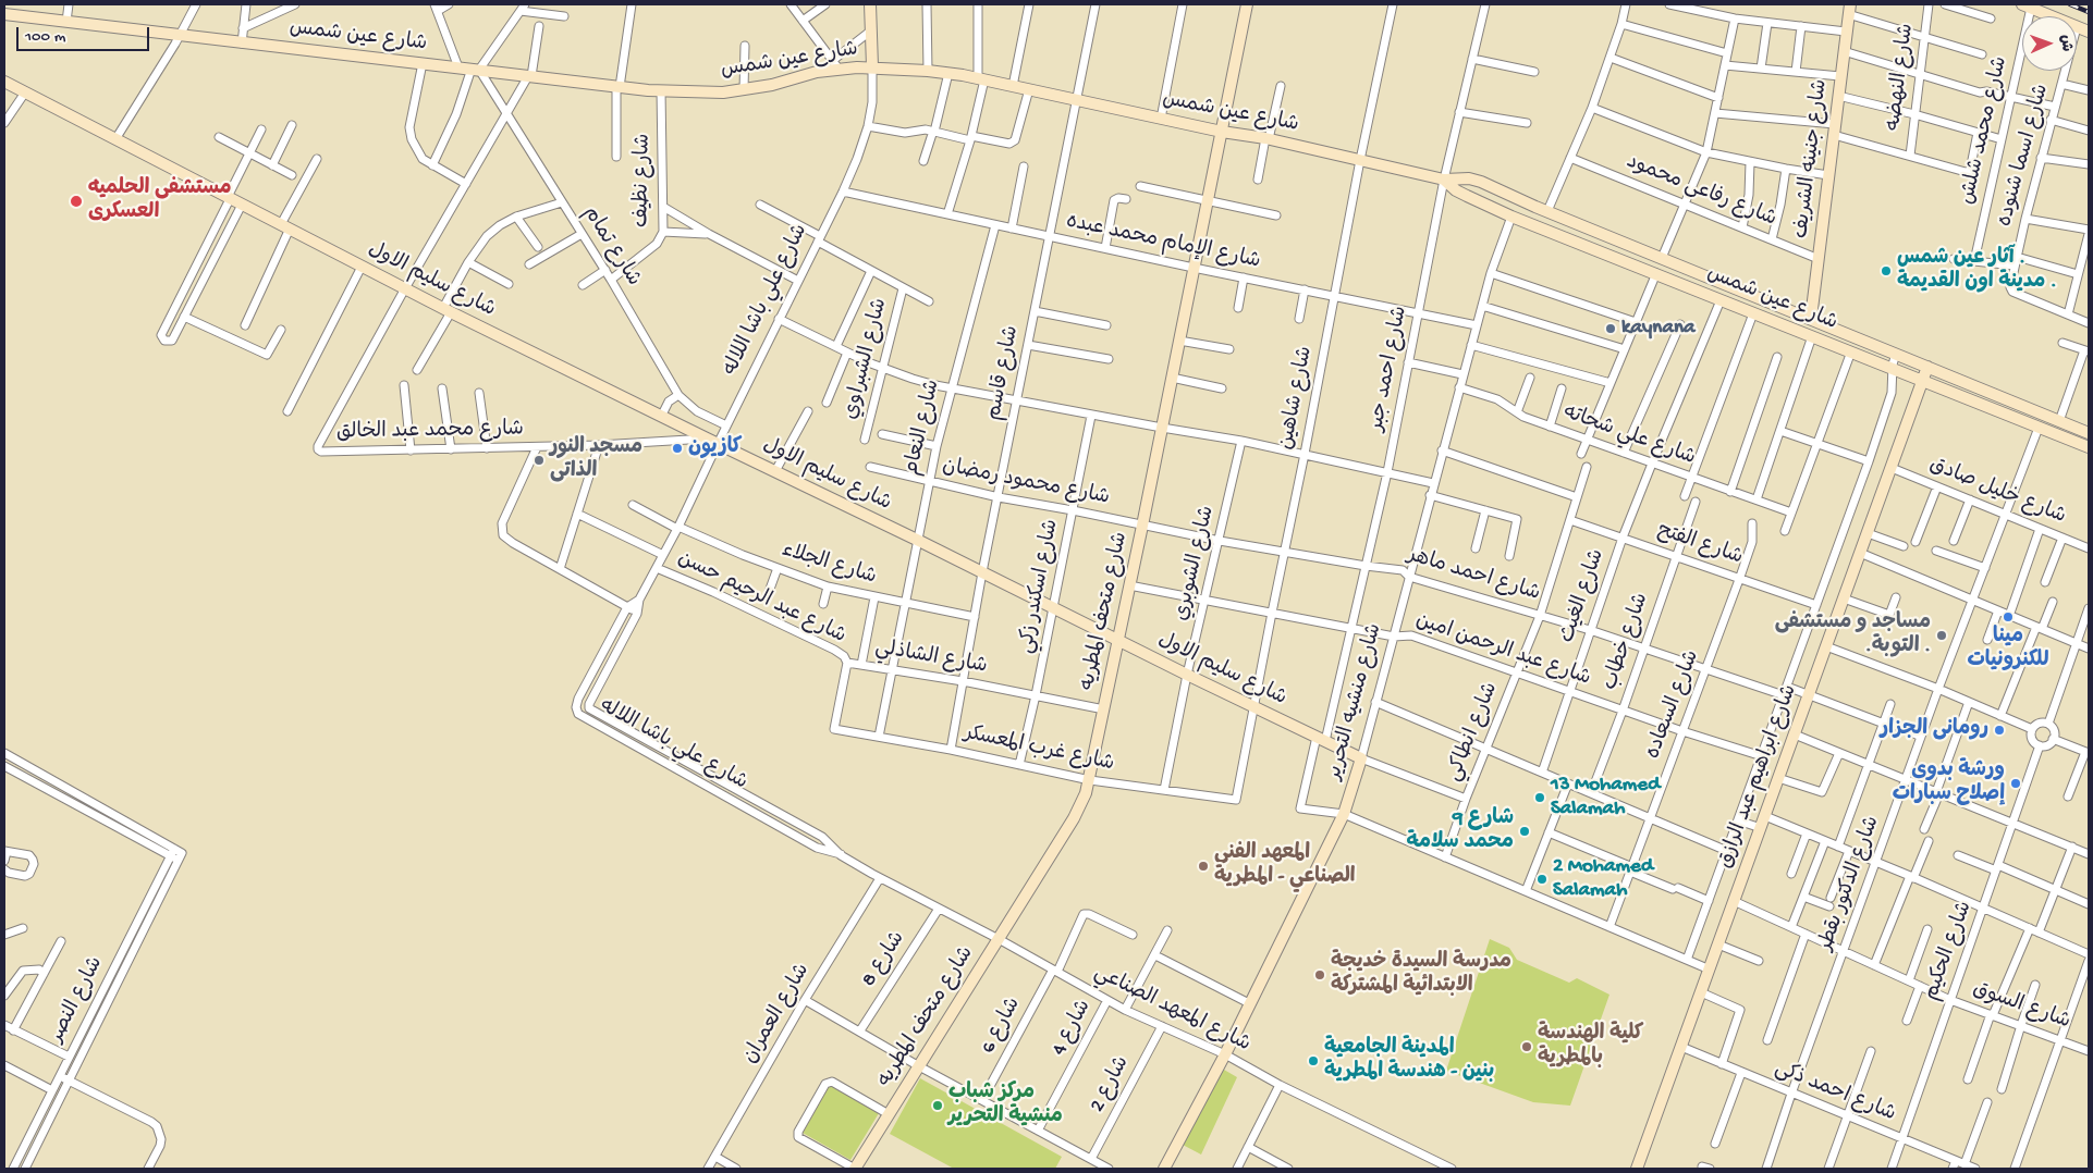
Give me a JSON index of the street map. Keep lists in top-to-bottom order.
{
  "streets": {
    "main road": [
      "شارع عين شمس",
      "شارع جنينه الشريف",
      "شارع سليم الاول",
      "شارع علي باشا اللاله",
      "شارع متحف المطريه",
      "شارع منشيه التحرير",
      "شارع ابراهيم عبد الرازق"
    ],
    "street": [
      "شارع النهضه",
      "شارع محمد شلش",
      "شارع اسما شنوده",
      "شارع نظيف",
      "شارع رفاعى محمود",
      "شارع الإمام محمد عبده",
      "شارع تمام",
      "شارع الشبراوي",
      "شارع احمد جبر",
      "شارع قاسم",
      "شارع شاهين",
      "شارع النعام",
      "شارع محمد عبد الخالق",
      "شارع علي شحاته",
      "شارع محمود رمضان",
      "شارع خليل صادق",
      "شارع الفتح",
      "شارع الشوبري",
      "شارع الجلاء",
      "شارع احمد ماهر",
      "شارع اسكندر زكي",
      "شارع الغيث",
      "شارع عبد الرحيم حسن",
      "شارع خطاب",
      "شارع عبد الرحمن امين",
      "شارع الشاذلي",
      "شارع السعاده",
      "شارع انطاكي",
      "شارع غرب المعسكر",
      "شارع الدكتور بقطر",
      "شارع الحكيم",
      "شارع 8",
      "شارع النصر",
      "شارع السوق",
      "شارع المعهد الصناعي",
      "شارع العمران",
      "شارع 6",
      "شارع 4",
      "شارع 2",
      "شارع احمد ذكى"
    ]
  },
  "crossings": [
    ["شارع عين شمس", "شارع جنينه الشريف"],
    ["شارع عين شمس", "شارع نظيف"],
    ["شارع عين شمس", "شارع تمام"],
    ["شارع عين شمس", "شارع علي باشا اللاله"],
    ["شارع عين شمس", "شارع احمد جبر"],
    ["شارع عين شمس", "شارع قاسم"],
    ["شارع عين شمس", "شارع شاهين"],
    ["شارع عين شمس", "شارع الغيث"],
    ["شارع عين شمس", "شارع متحف المطريه"],
    ["شارع عين شمس", "شارع منشيه التحرير"],
    ["شارع عين شمس", "شارع ابراهيم عبد الرازق"],
    ["شارع عين شمس", "شارع الدكتور بقطر"],
    ["شارع جنينه الشريف", "شارع رفاعى محمود"],
    ["شارع نظيف", "شارع تمام"],
    ["شارع الإمام محمد عبده", "شارع علي باشا اللاله"],
    ["شارع الإمام محمد عبده", "شارع احمد جبر"],
    ["شارع الإمام محمد عبده", "شارع قاسم"],
    ["شارع الإمام محمد عبده", "شارع شاهين"],
    ["شارع الإمام محمد عبده", "شارع النعام"],
    ["شارع الإمام محمد عبده", "شارع متحف المطريه"],
    ["شارع الإمام محمد عبده", "شارع منشيه التحرير"],
    ["شارع تمام", "شارع علي باشا اللاله"],
    ["شارع سليم الاول", "شارع علي باشا اللاله"],
    ["شارع سليم الاول", "شارع احمد جبر"],
    ["شارع سليم الاول", "شارع قاسم"],
    ["شارع سليم الاول", "شارع شاهين"],
    ["شارع سليم الاول", "شارع النعام"],
    ["شارع سليم الاول", "شارع محمد عبد الخالق"],
    ["شارع سليم الاول", "شارع الشوبري"],
    ["شارع سليم الاول", "شارع اسكندر زكي"],
    ["شارع سليم الاول", "شارع متحف المطريه"],
    ["شارع سليم الاول", "شارع منشيه التحرير"],
    ["شارع سليم الاول", "شارع انطاكي"],
    ["شارع علي باشا اللاله", "شارع محمد عبد الخالق"],
    ["شارع علي باشا اللاله", "شارع الجلاء"],
    ["شارع علي باشا اللاله", "شارع عبد الرحيم حسن"],
    ["شارع علي باشا اللاله", "شارع المعهد الصناعي"],
    ["شارع علي باشا اللاله", "شارع العمران"],
    ["شارع احمد جبر", "شارع احمد ماهر"],
    ["شارع احمد جبر", "شارع عبد الرحمن امين"],
    ["شارع احمد جبر", "شارع منشيه التحرير"],
    ["شارع قاسم", "شارع محمود رمضان"],
    ["شارع قاسم", "شارع الجلاء"],
    ["شارع قاسم", "شارع الشاذلي"],
    ["شارع قاسم", "شارع غرب المعسكر"],
    ["شارع شاهين", "شارع احمد ماهر"],
    ["شارع شاهين", "شارع عبد الرحمن امين"],
    ["شارع شاهين", "شارع غرب المعسكر"],
    ["شارع النعام", "شارع محمود رمضان"],
    ["شارع النعام", "شارع الجلاء"],
    ["شارع النعام", "شارع الشاذلي"],
    ["شارع النعام", "شارع غرب المعسكر"],
    ["شارع علي شحاته", "شارع الغيث"],
    ["شارع علي شحاته", "شارع منشيه التحرير"],
    ["شارع محمود رمضان", "شارع احمد ماهر"],
    ["شارع محمود رمضان", "شارع اسكندر زكي"],
    ["شارع محمود رمضان", "شارع متحف المطريه"],
    ["شارع خليل صادق", "شارع ابراهيم عبد الرازق"],
    ["شارع خليل صادق", "شارع الدكتور بقطر"],
    ["شارع الفتح", "شارع الغيث"],
    ["شارع الفتح", "شارع خطاب"],
    ["شارع الفتح", "شارع السعاده"],
    ["شارع الفتح", "شارع انطاكي"],
    ["شارع الفتح", "شارع ابراهيم عبد الرازق"],
    ["شارع الشوبري", "شارع احمد ماهر"],
    ["شارع الشوبري", "شارع عبد الرحمن امين"],
    ["شارع الشوبري", "شارع غرب المعسكر"],
    ["شارع احمد ماهر", "شارع الغيث"],
    ["شارع احمد ماهر", "شارع متحف المطريه"],
    ["شارع احمد ماهر", "شارع خطاب"],
    ["شارع احمد ماهر", "شارع منشيه التحرير"],
    ["شارع احمد ماهر", "شارع السعاده"],
    ["شارع احمد ماهر", "شارع انطاكي"],
    ["شارع احمد ماهر", "شارع ابراهيم عبد الرازق"],
    ["شارع اسكندر زكي", "شارع الشاذلي"],
    ["شارع اسكندر زكي", "شارع غرب المعسكر"],
    ["شارع الغيث", "شارع عبد الرحمن امين"],
    ["شارع عبد الرحيم حسن", "شارع الشاذلي"],
    ["شارع عبد الرحيم حسن", "شارع غرب المعسكر"],
    ["شارع متحف المطريه", "شارع عبد الرحمن امين"],
    ["شارع متحف المطريه", "شارع الشاذلي"],
    ["شارع متحف المطريه", "شارع غرب المعسكر"],
    ["شارع متحف المطريه", "شارع المعهد الصناعي"],
    ["شارع خطاب", "شارع عبد الرحمن امين"],
    ["شارع عبد الرحمن امين", "شارع منشيه التحرير"],
    ["شارع عبد الرحمن امين", "شارع السعاده"],
    ["شارع عبد الرحمن امين", "شارع انطاكي"],
    ["شارع عبد الرحمن امين", "شارع ابراهيم عبد الرازق"],
    ["شارع الشاذلي", "شارع غرب المعسكر"],
    ["شارع منشيه التحرير", "شارع المعهد الصناعي"],
    ["شارع ابراهيم عبد الرازق", "شارع السوق"],
    ["شارع ابراهيم عبد الرازق", "شارع احمد ذكى"],
    ["شارع الدكتور بقطر", "شارع السوق"],
    ["شارع الدكتور بقطر", "شارع احمد ذكى"],
    ["شارع الحكيم", "شارع السوق"],
    ["شارع الحكيم", "شارع احمد ذكى"],
    ["شارع 8", "شارع المعهد الصناعي"],
    ["شارع المعهد الصناعي", "شارع العمران"],
    ["شارع المعهد الصناعي", "شارع 6"],
    ["شارع المعهد الصناعي", "شارع 4"],
    ["شارع المعهد الصناعي", "شارع 2"]
  ],
  "places": [
    "مستشفى الحلميه العسكرى",
    "آثار عين شمس . مدينة اون القديمة .",
    "kaynana",
    "كازيون",
    "مسجد النور الذاتى",
    "مينا للكنرونيات",
    "مساجد و مستشفى .التوبة .",
    "رومانى الجزار",
    "ورشة بدوى إصلاح سبارات",
    "13 Mohamed Salamah",
    "9 شارع محمد سلامة",
    "المعهد الفني الصناعي - المطرية",
    "2 Mohamed Salamah",
    "مدرسة السيدة خديجة الابتدائية المشتركة",
    "كلية الهندسة بالمطرية",
    "المدينة الجامعية بنين - هندسة المطرية",
    "مركز شباب منشية التحرير"
  ],
  "scale_bar": "100 m",
  "north": "right"
}
